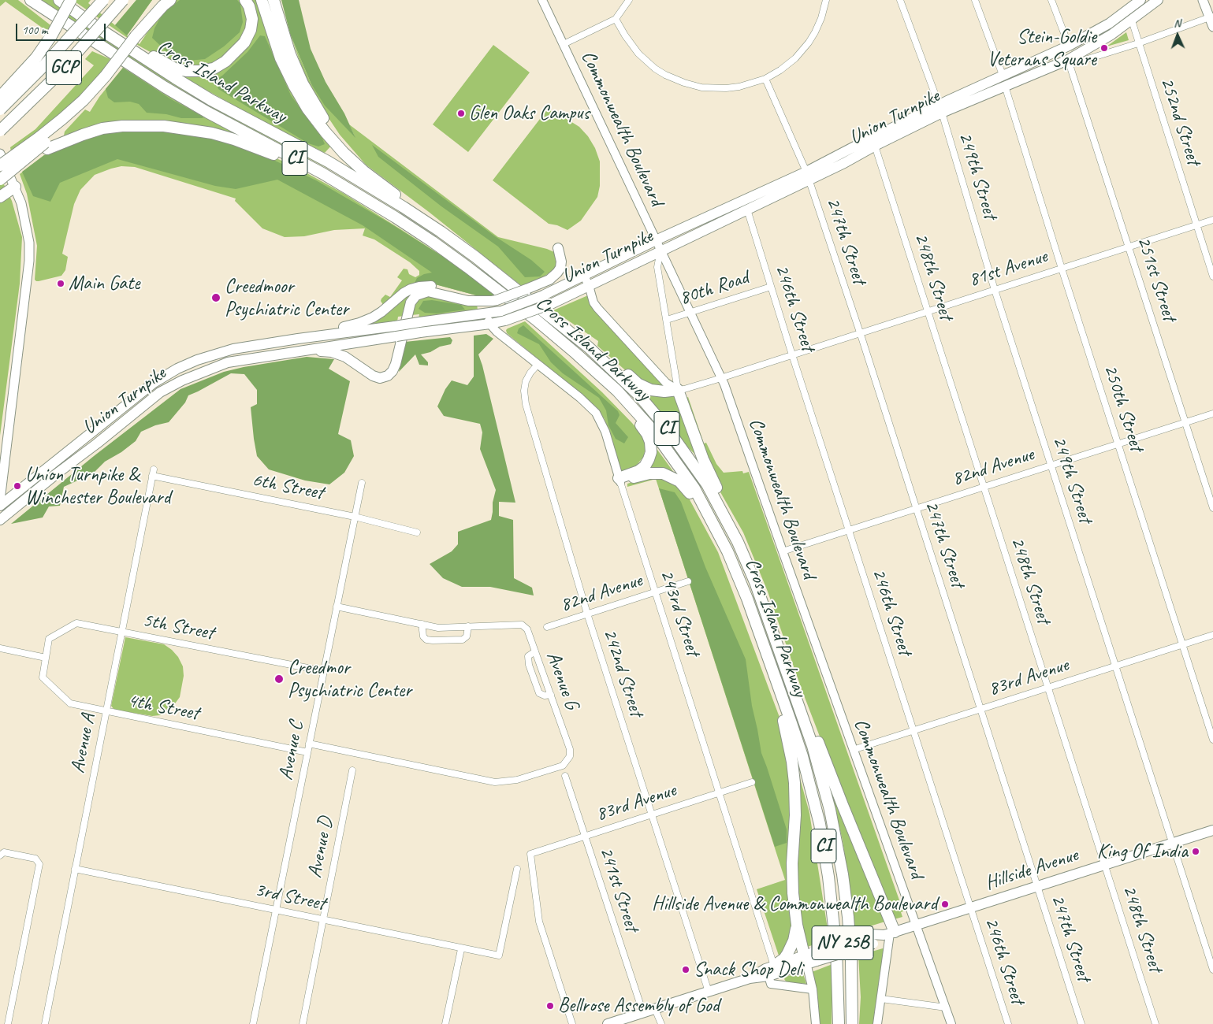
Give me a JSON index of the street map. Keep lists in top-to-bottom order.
{
  "streets": {
    "highway": ["GCP", "Cross Island Parkway", "CI"],
    "main road": ["Union Turnpike", "Hillside Avenue", "NY 25B"],
    "street": [
      "252nd Street",
      "Commonwealth Boulevard",
      "249th Street",
      "247th Street",
      "81st Avenue",
      "248th Street",
      "251st Street",
      "80th Road",
      "246th Street",
      "250th Street",
      "82nd Avenue",
      "6th Street",
      "243rd Street",
      "5th Street",
      "242nd Street",
      "83rd Avenue",
      "Avenue G",
      "4th Street",
      "Avenue A",
      "Avenue C",
      "Avenue D",
      "241st Street",
      "3rd Street"
    ]
  },
  "crossings": [
    ["Union Turnpike", "252nd Street"],
    ["Union Turnpike", "Commonwealth Boulevard"],
    ["Union Turnpike", "249th Street"],
    ["Union Turnpike", "247th Street"],
    ["Union Turnpike", "248th Street"],
    ["Union Turnpike", "251st Street"],
    ["Union Turnpike", "246th Street"],
    ["Union Turnpike", "250th Street"],
    ["Union Turnpike", "243rd Street"],
    ["252nd Street", "81st Avenue"],
    ["Commonwealth Boulevard", "81st Avenue"],
    ["Commonwealth Boulevard", "80th Road"],
    ["Commonwealth Boulevard", "82nd Avenue"],
    ["Commonwealth Boulevard", "83rd Avenue"],
    ["Commonwealth Boulevard", "Hillside Avenue"],
    ["249th Street", "81st Avenue"],
    ["249th Street", "82nd Avenue"],
    ["249th Street", "83rd Avenue"],
    ["249th Street", "Hillside Avenue"],
    ["247th Street", "81st Avenue"],
    ["247th Street", "82nd Avenue"],
    ["247th Street", "83rd Avenue"],
    ["247th Street", "Hillside Avenue"],
    ["81st Avenue", "248th Street"],
    ["81st Avenue", "251st Street"],
    ["81st Avenue", "246th Street"],
    ["81st Avenue", "250th Street"],
    ["248th Street", "82nd Avenue"],
    ["248th Street", "83rd Avenue"],
    ["248th Street", "Hillside Avenue"],
    ["251st Street", "82nd Avenue"],
    ["80th Road", "246th Street"],
    ["246th Street", "82nd Avenue"],
    ["246th Street", "83rd Avenue"],
    ["246th Street", "Hillside Avenue"],
    ["250th Street", "82nd Avenue"],
    ["250th Street", "83rd Avenue"],
    ["82nd Avenue", "243rd Street"],
    ["82nd Avenue", "242nd Street"],
    ["6th Street", "Avenue A"],
    ["6th Street", "Avenue C"],
    ["243rd Street", "242nd Street"],
    ["243rd Street", "83rd Avenue"],
    ["243rd Street", "Hillside Avenue"],
    ["5th Street", "4th Street"],
    ["5th Street", "Avenue A"],
    ["5th Street", "Avenue C"],
    ["242nd Street", "83rd Avenue"],
    ["242nd Street", "Hillside Avenue"],
    ["83rd Avenue", "241st Street"],
    ["Avenue G", "Avenue C"],
    ["4th Street", "Avenue A"],
    ["4th Street", "Avenue C"],
    ["Avenue A", "3rd Street"],
    ["Avenue C", "3rd Street"],
    ["Avenue D", "3rd Street"],
    ["Hillside Avenue", "241st Street"]
  ],
  "places": [
    "Stein-Goldie Veterans Square",
    "Glen Oaks Campus",
    "Main Gate",
    "Creedmoor Psychiatric Center",
    "Union Turnpike & Winchester Boulevard",
    "Creedmor Psychiatric Center",
    "King Of India",
    "Hillside Avenue & Commonwealth Boulevard",
    "Snack Shop Deli",
    "Bellrose Assembly of God"
  ],
  "scale_bar": "100 m",
  "north": "top"
}
